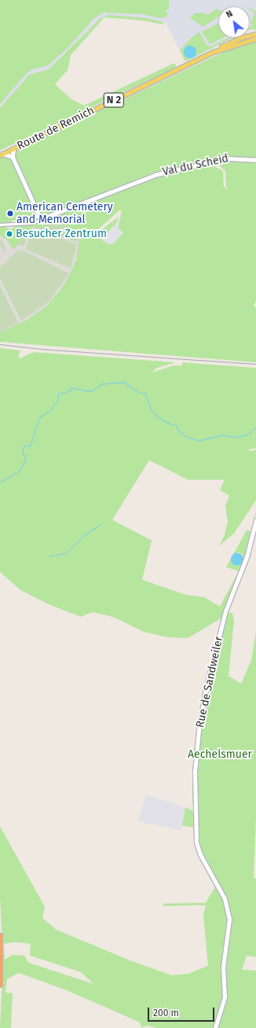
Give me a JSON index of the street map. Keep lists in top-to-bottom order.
{
  "streets": {
    "main road": [
      "N 2",
      "Route de Remich",
      "Val du Scheid",
      "Rue de Sandweiler"
    ]
  },
  "parks": ["Aechelsmuer"],
  "places": ["American Cemetery and Memorial", "Besucher Zentrum"],
  "scale_bar": "200 m",
  "north": "top left"
}
